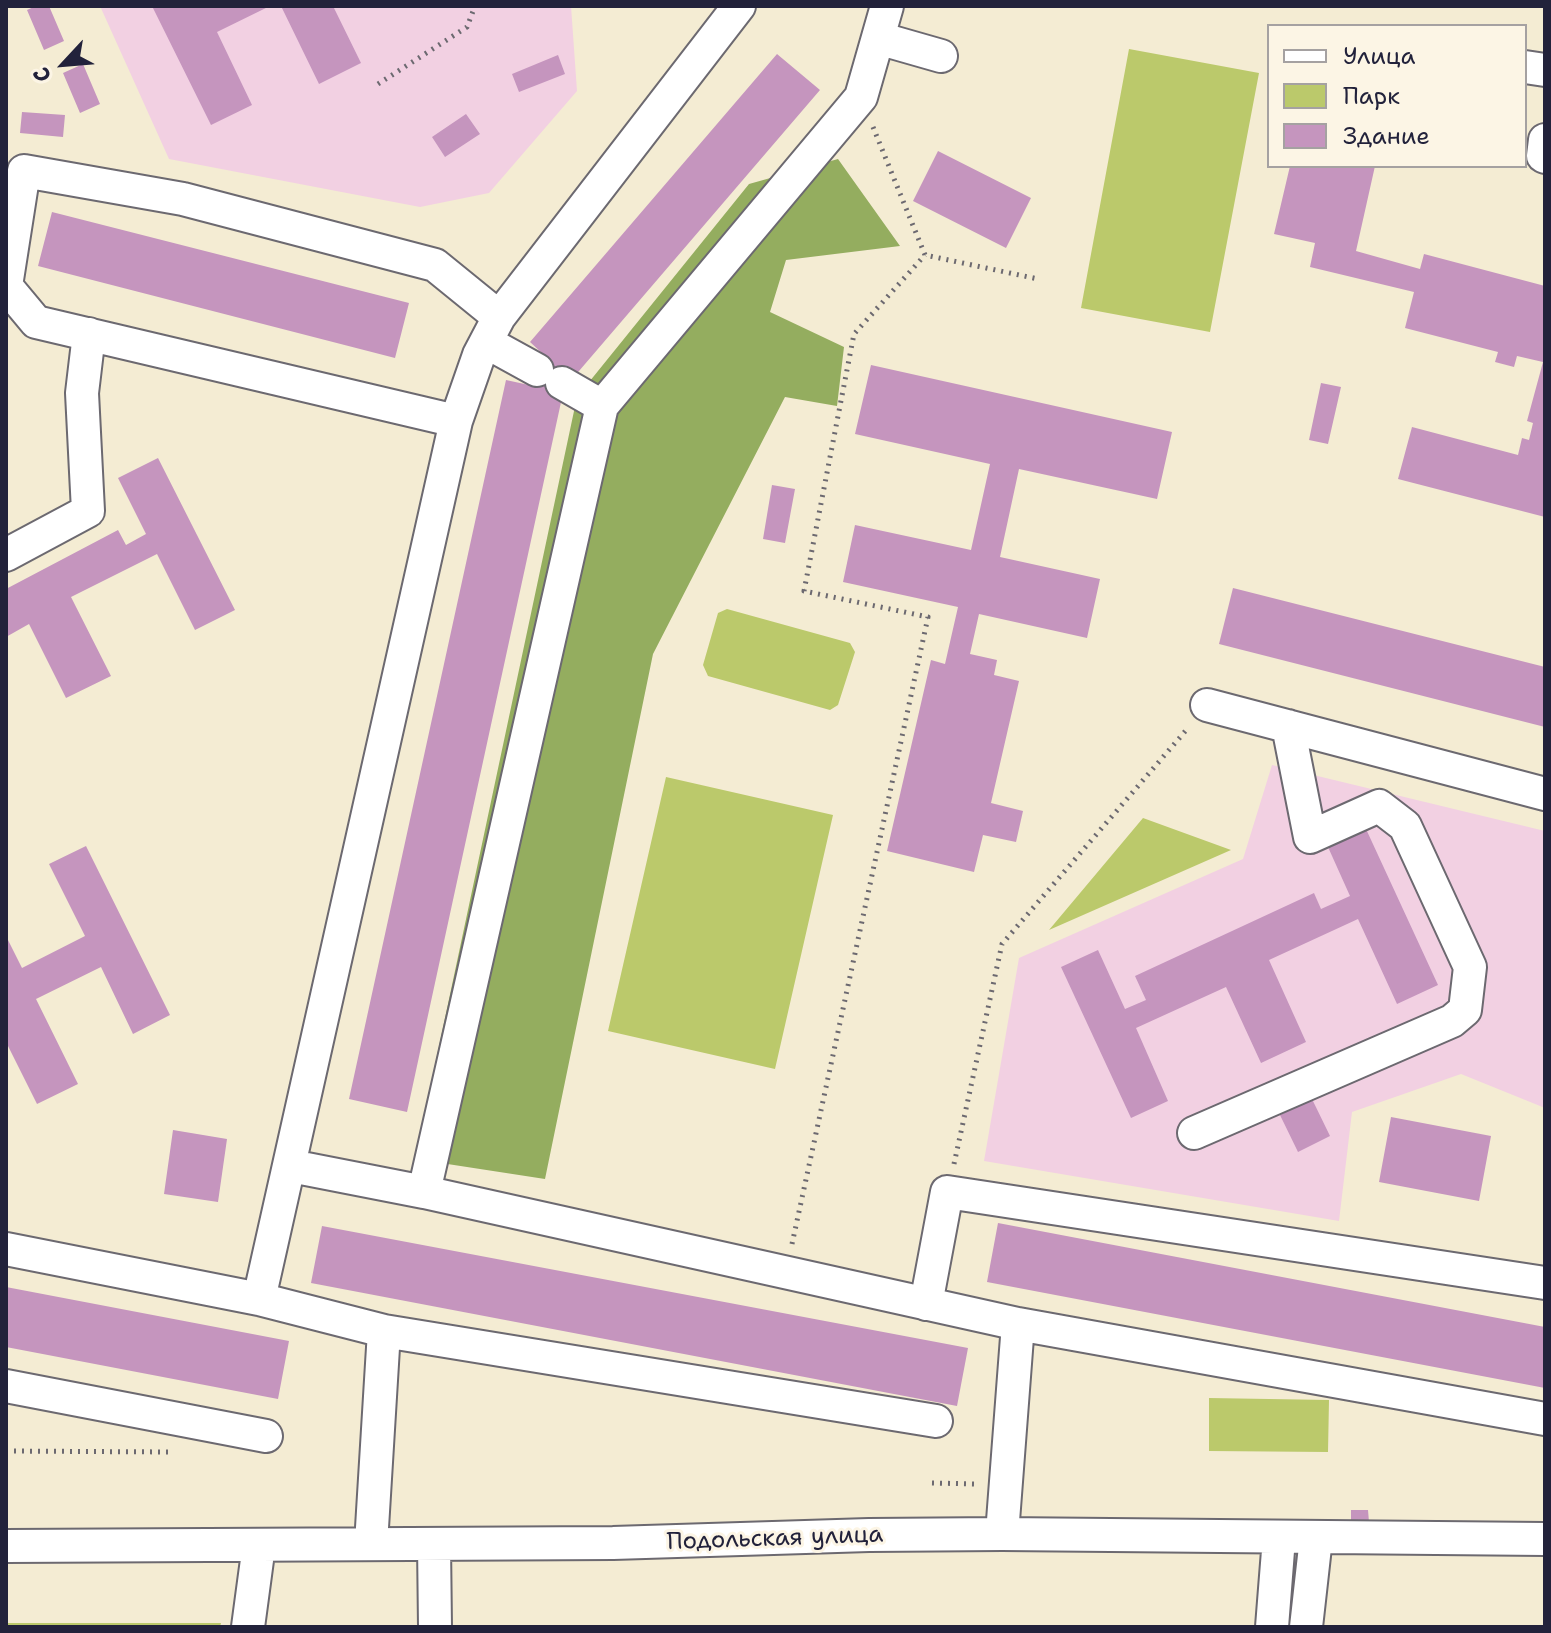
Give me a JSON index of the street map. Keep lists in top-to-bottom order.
{
  "streets": {
    "street": ["Подольская улица"]
  },
  "legend": ["Улица", "Парк", "Здание"],
  "north": "bottom left"
}
